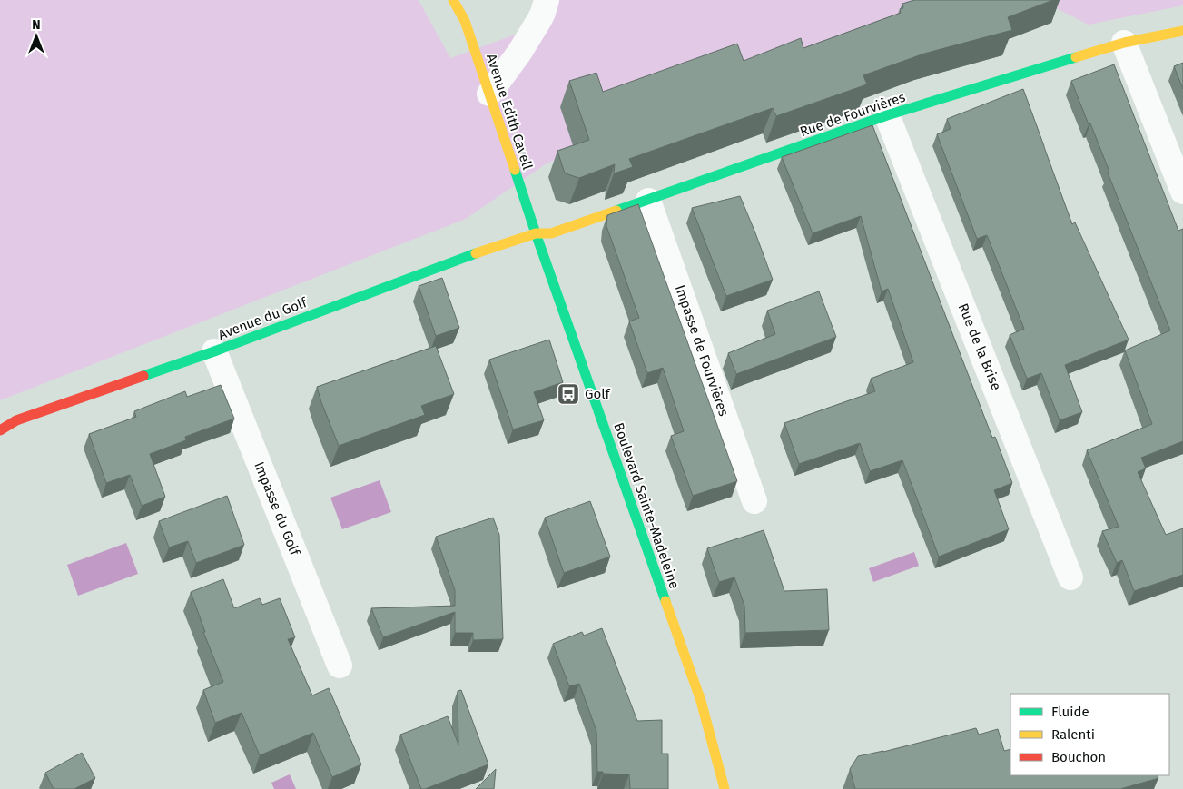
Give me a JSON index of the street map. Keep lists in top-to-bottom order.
{
  "streets": {
    "street": [
      "Avenue Edith Cavell",
      "Rue de Fourvières",
      "Avenue du Golf",
      "Rue de la Brise",
      "Impasse de Fourvières",
      "Boulevard Sainte-Madeleine",
      "Impasse du Golf"
    ]
  },
  "crossings": [
    ["Avenue Edith Cavell", "Rue de Fourvières"],
    ["Avenue Edith Cavell", "Avenue du Golf"],
    ["Avenue Edith Cavell", "Boulevard Sainte-Madeleine"],
    ["Rue de Fourvières", "Avenue du Golf"],
    ["Rue de Fourvières", "Rue de la Brise"],
    ["Rue de Fourvières", "Impasse de Fourvières"],
    ["Rue de Fourvières", "Boulevard Sainte-Madeleine"],
    ["Avenue du Golf", "Boulevard Sainte-Madeleine"],
    ["Avenue du Golf", "Impasse du Golf"]
  ],
  "places": {
    "bus stop": ["Golf"]
  },
  "legend": ["Fluide", "Ralenti", "Bouchon"],
  "north": "top"
}
